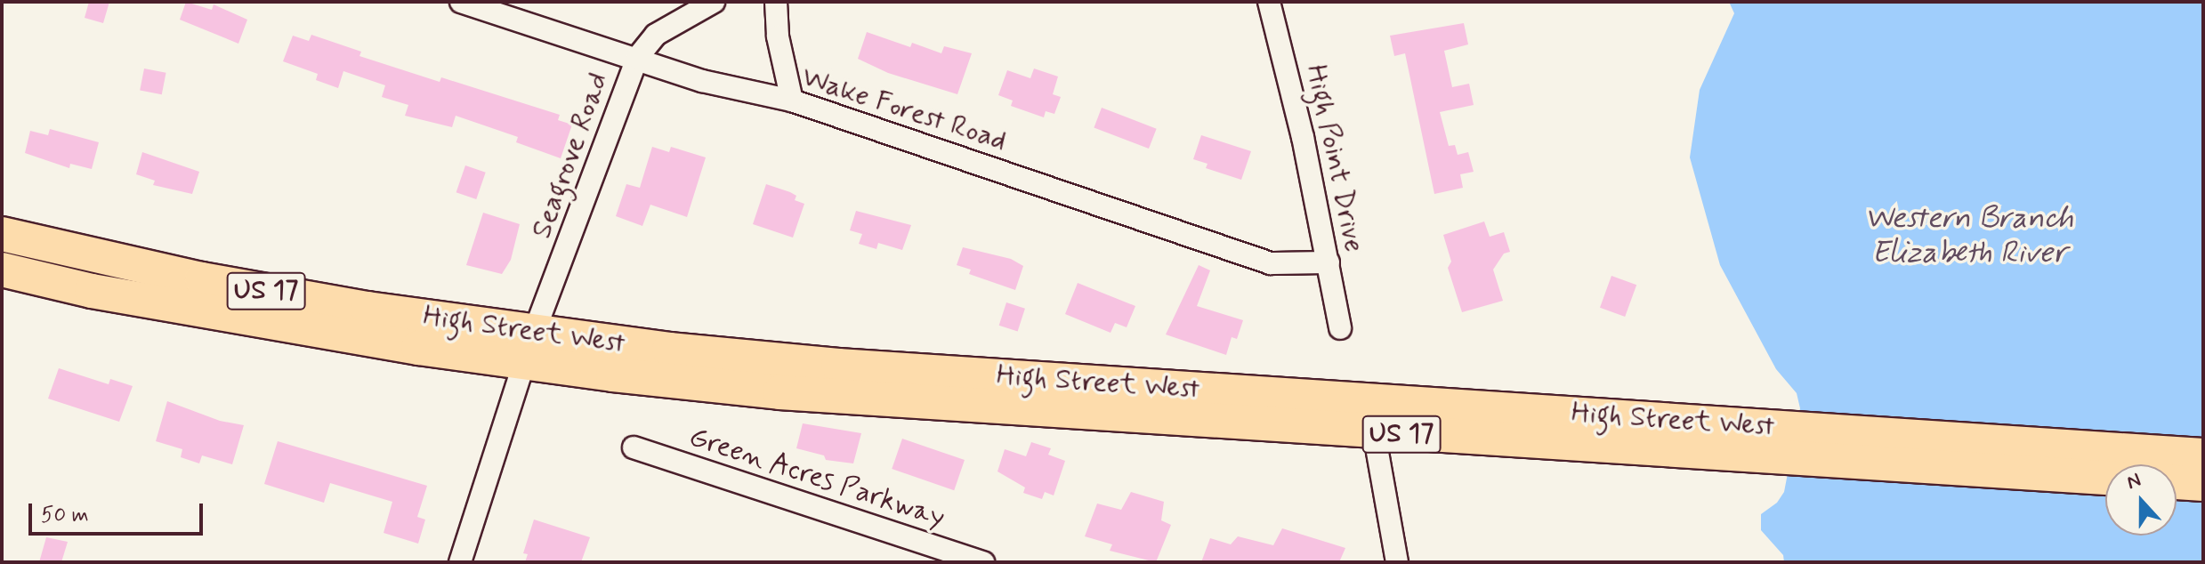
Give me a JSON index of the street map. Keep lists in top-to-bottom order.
{
  "streets": {
    "main road": ["US 17", "High Street West"],
    "street": [
      "Wake Forest Road",
      "Seagrove Road",
      "High Point Drive",
      "Green Acres Parkway"
    ]
  },
  "crossings": [
    ["Wake Forest Road", "Seagrove Road"],
    ["Wake Forest Road", "High Point Drive"],
    ["Seagrove Road", "High Street West"]
  ],
  "water": ["Western Branch Elizabeth River"],
  "scale_bar": "50 m",
  "north": "top"
}
